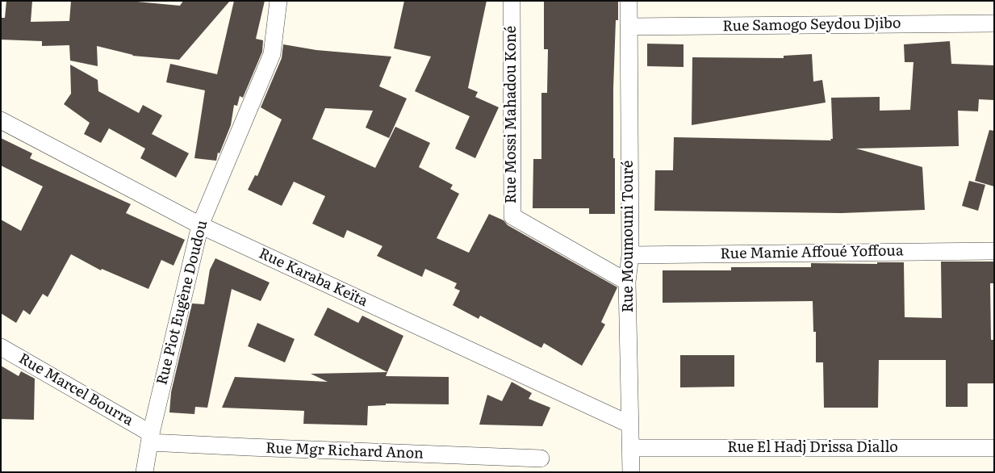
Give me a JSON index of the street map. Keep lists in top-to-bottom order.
{
  "streets": {
    "street": [
      "Rue Samogo Seydou Djibo",
      "Rue Mossi Mahadou Koné",
      "Rue Moumouni Touré",
      "Rue Mamie Affoué Yoffoua",
      "Rue Karaba Keïta",
      "Rue Piot Eugène Doudou",
      "Rue Marcel Bourra",
      "Rue El Hadj Drissa Diallo",
      "Rue Mgr Richard Anon"
    ]
  },
  "crossings": [
    ["Rue Samogo Seydou Djibo", "Rue Moumouni Touré"],
    ["Rue Mossi Mahadou Koné", "Rue Moumouni Touré"],
    ["Rue Moumouni Touré", "Rue Mamie Affoué Yoffoua"],
    ["Rue Moumouni Touré", "Rue Karaba Keïta"],
    ["Rue Moumouni Touré", "Rue El Hadj Drissa Diallo"],
    ["Rue Karaba Keïta", "Rue Piot Eugène Doudou"],
    ["Rue Piot Eugène Doudou", "Rue Marcel Bourra"],
    ["Rue Piot Eugène Doudou", "Rue Mgr Richard Anon"],
    ["Rue Marcel Bourra", "Rue Mgr Richard Anon"]
  ]
}
